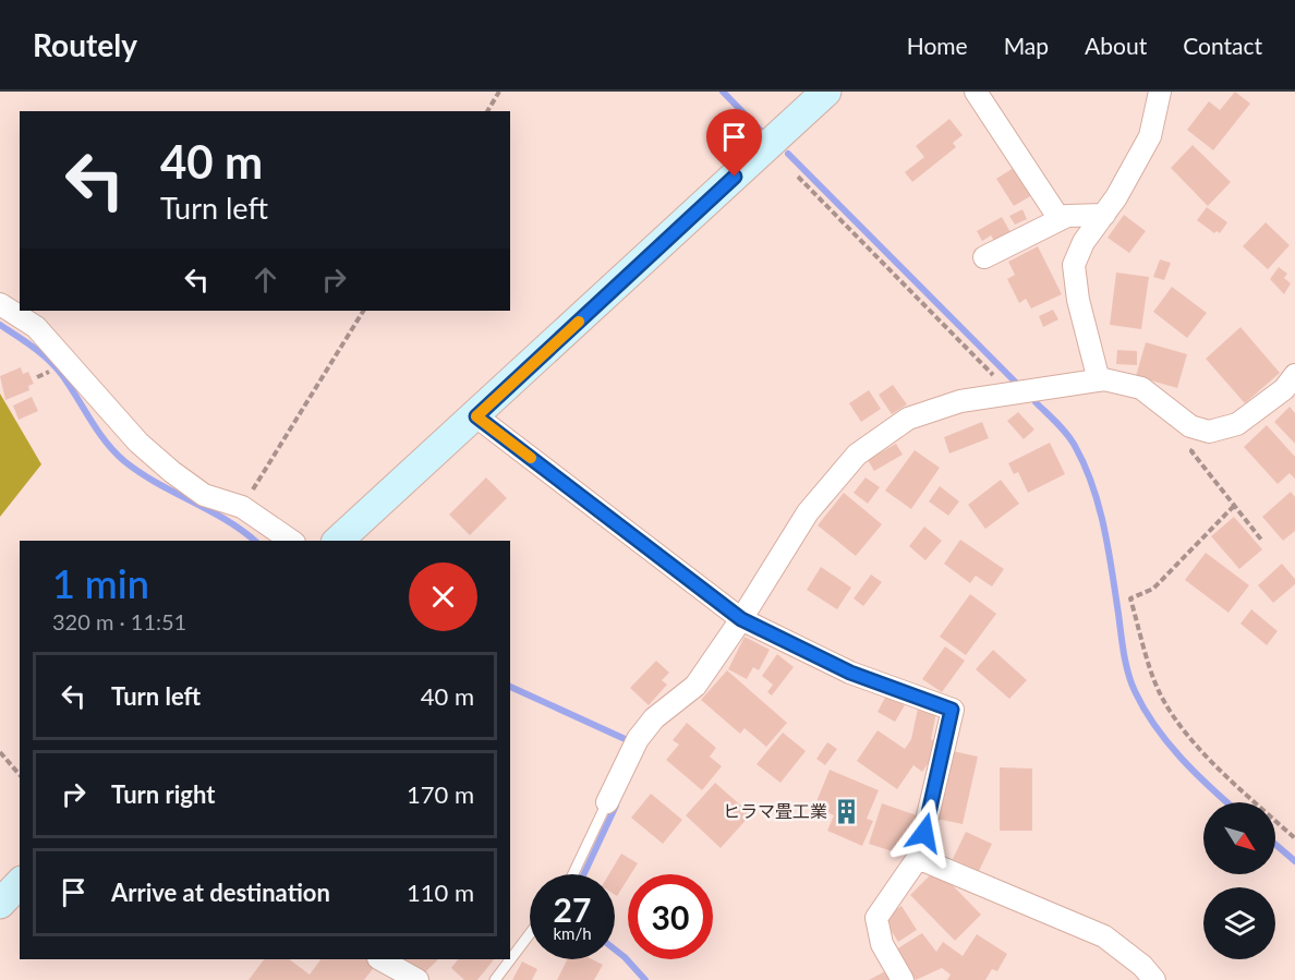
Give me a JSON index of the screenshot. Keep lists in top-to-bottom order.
{
  "places": {
    "building": ["ヒラマ畳工業"]
  },
  "north": "bottom right",
  "page": {
    "header": "Routely",
    "nav": [
      "Home",
      "Map",
      "About",
      "Contact"
    ],
    "turn": ["40 m", "Turn left"],
    "heading": ["1 min", "320 m · 11:51"],
    "list": [
      {
        "name": "Turn left",
        "value": "40 m"
      },
      {
        "name": "Turn right",
        "value": "170 m"
      },
      {
        "name": "Arrive at destination",
        "value": "110 m"
      }
    ],
    "speed": "27 km/h",
    "limit": "30"
  }
}
